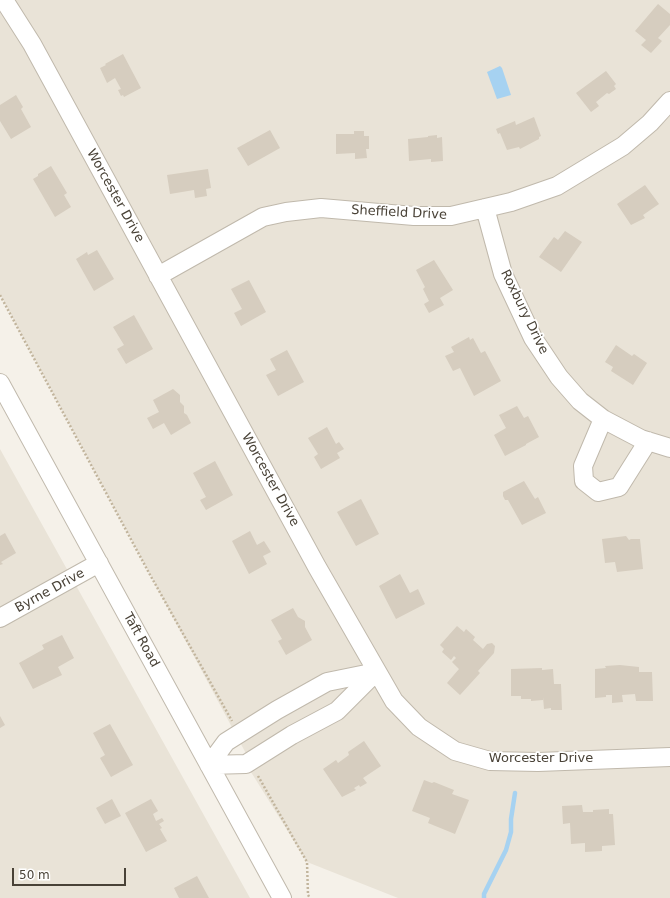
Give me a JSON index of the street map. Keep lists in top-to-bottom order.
{
  "streets": {
    "street": [
      "Worcester Drive",
      "Sheffield Drive",
      "Roxbury Drive",
      "Byrne Drive",
      "Taft Road"
    ]
  },
  "crossings": [
    ["Worcester Drive", "Sheffield Drive"],
    ["Sheffield Drive", "Roxbury Drive"],
    ["Byrne Drive", "Taft Road"]
  ],
  "scale_bar": "50 m"
}
